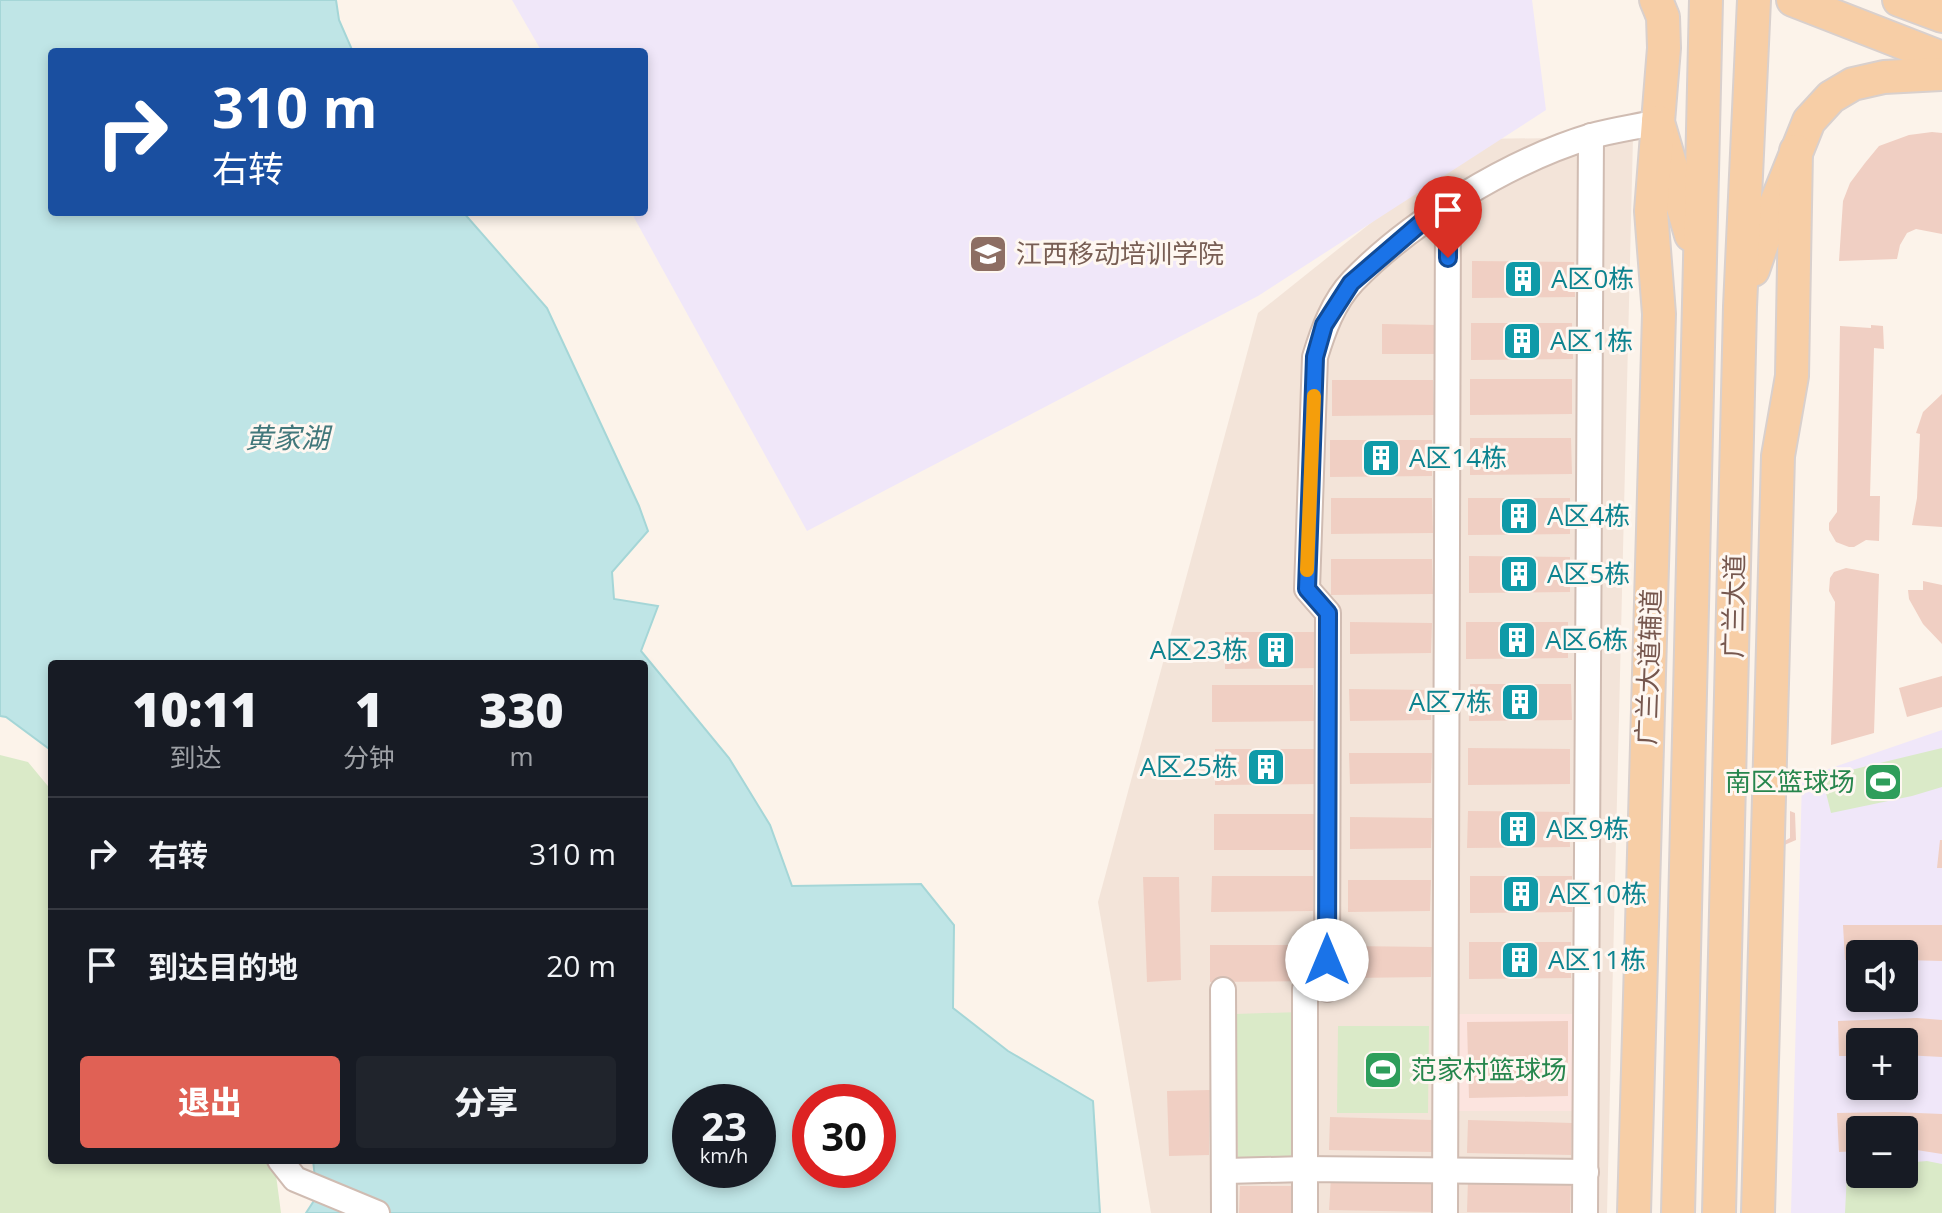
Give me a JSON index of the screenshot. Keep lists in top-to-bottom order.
{
  "streets": {
    "main road": ["广兰大道", "广兰大道辅道"]
  },
  "water": ["黄家湖"],
  "places": {
    "school or university": ["江西移动培训学院"],
    "building": [
      "A区0栋",
      "A区1栋",
      "A区14栋",
      "A区4栋",
      "A区5栋",
      "A区6栋",
      "A区23栋",
      "A区7栋",
      "A区25栋",
      "A区9栋",
      "A区10栋",
      "A区11栋"
    ],
    "sports": ["南区篮球场", "范家村篮球场"]
  },
  "page": {
    "turn": ["310 m", "右转"],
    "eta": [
      "10:11",
      "到达",
      "1",
      "分钟",
      "330",
      "m"
    ],
    "list": [
      {
        "name": "右转",
        "value": "310 m"
      },
      {
        "name": "到达目的地",
        "value": "20 m"
      }
    ],
    "map_buttons": ["+", "−"],
    "buttons": ["退出", "分享"],
    "speed": "23 km/h",
    "limit": "30"
  }
}
